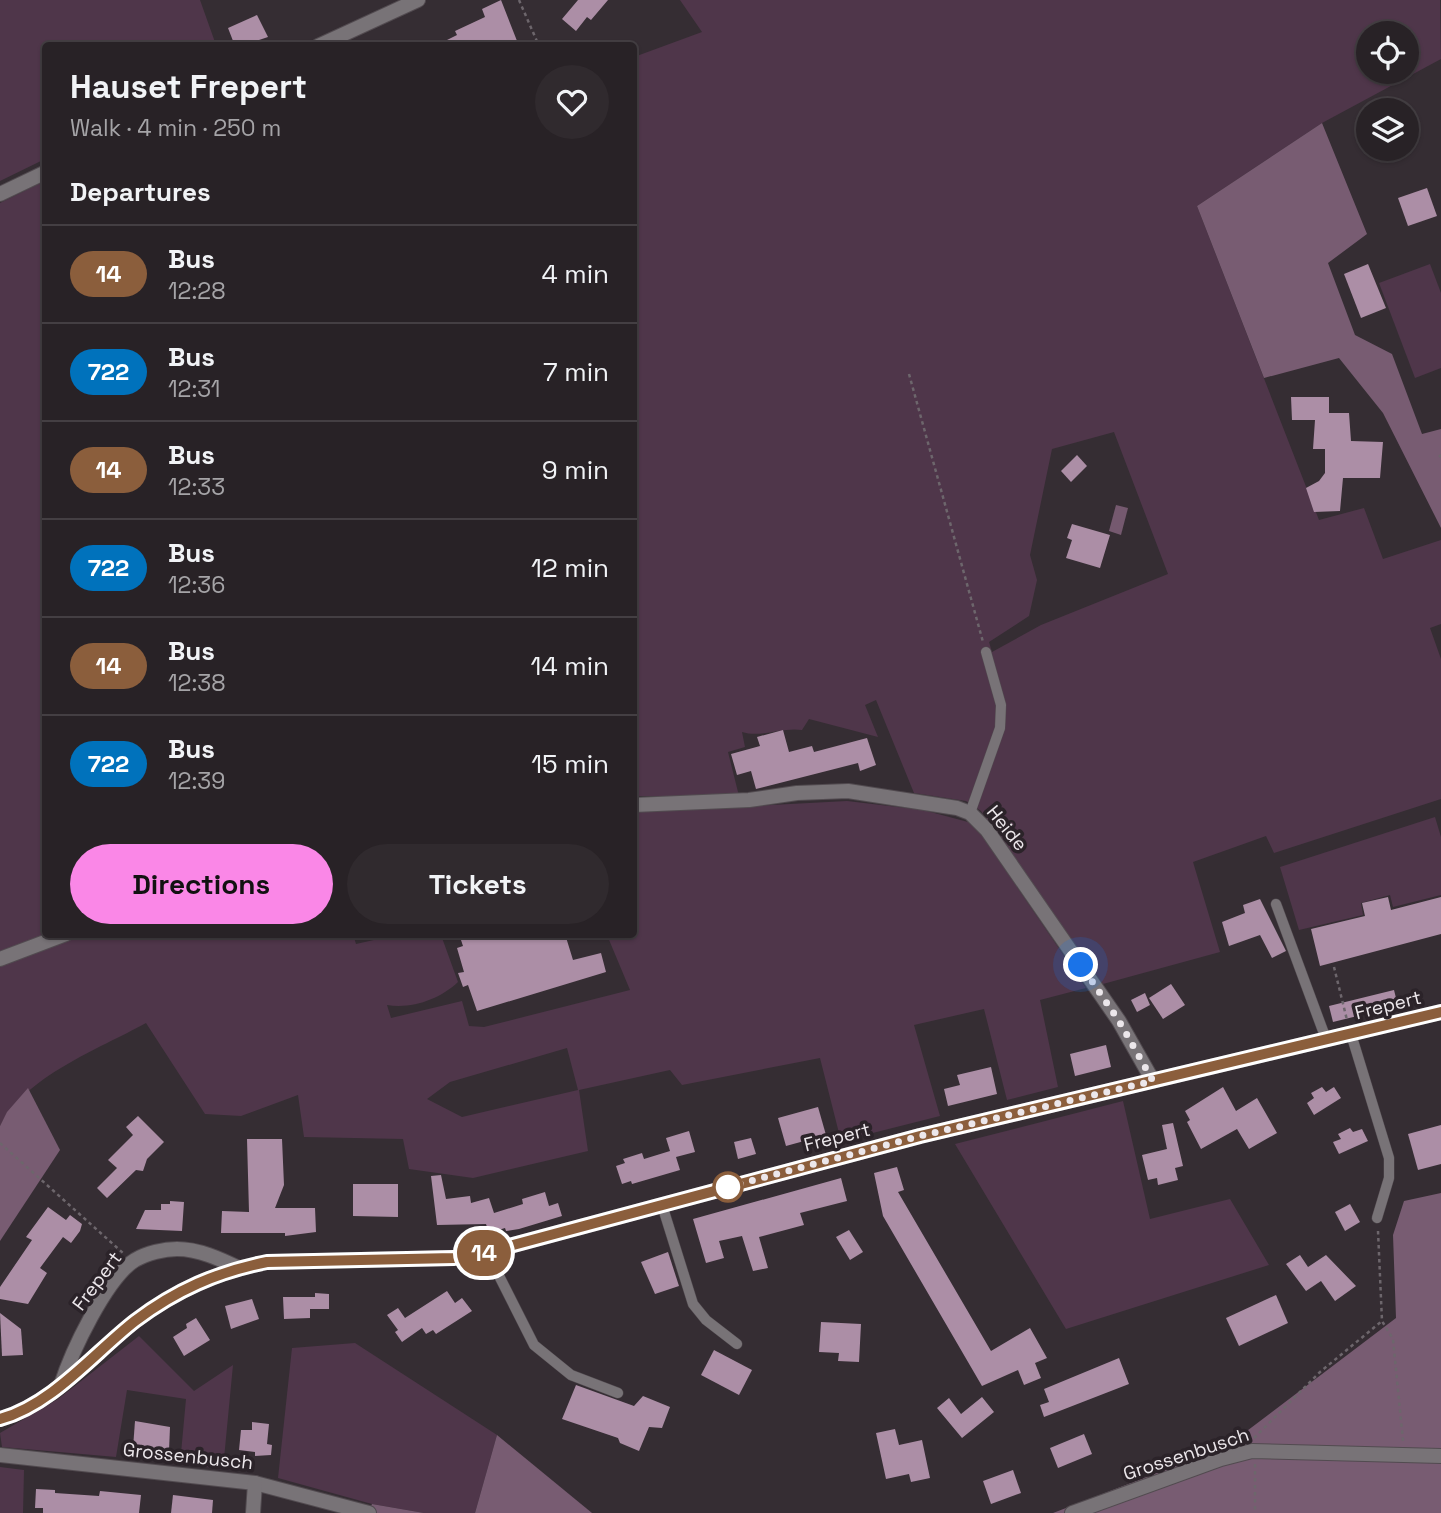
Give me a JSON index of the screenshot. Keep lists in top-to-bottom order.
{
  "streets": {
    "street": ["Heide", "Frepert", "Grossenbusch"]
  },
  "crossings": [
    ["Heide", "Frepert"]
  ],
  "lines": ["bus line 14"],
  "page": {
    "on_map": "14",
    "heading": [
      ["Hauset Frepert", "Walk · 4 min · 250 m"],
      "Departures"
    ],
    "list": [
      {
        "mark": "14",
        "name": "Bus",
        "note": "12:28",
        "value": "4 min"
      },
      {
        "mark": "722",
        "name": "Bus",
        "note": "12:31",
        "value": "7 min"
      },
      {
        "mark": "14",
        "name": "Bus",
        "note": "12:33",
        "value": "9 min"
      },
      {
        "mark": "722",
        "name": "Bus",
        "note": "12:36",
        "value": "12 min"
      },
      {
        "mark": "14",
        "name": "Bus",
        "note": "12:38",
        "value": "14 min"
      },
      {
        "mark": "722",
        "name": "Bus",
        "note": "12:39",
        "value": "15 min"
      }
    ],
    "buttons": ["Directions", "Tickets"]
  }
}
